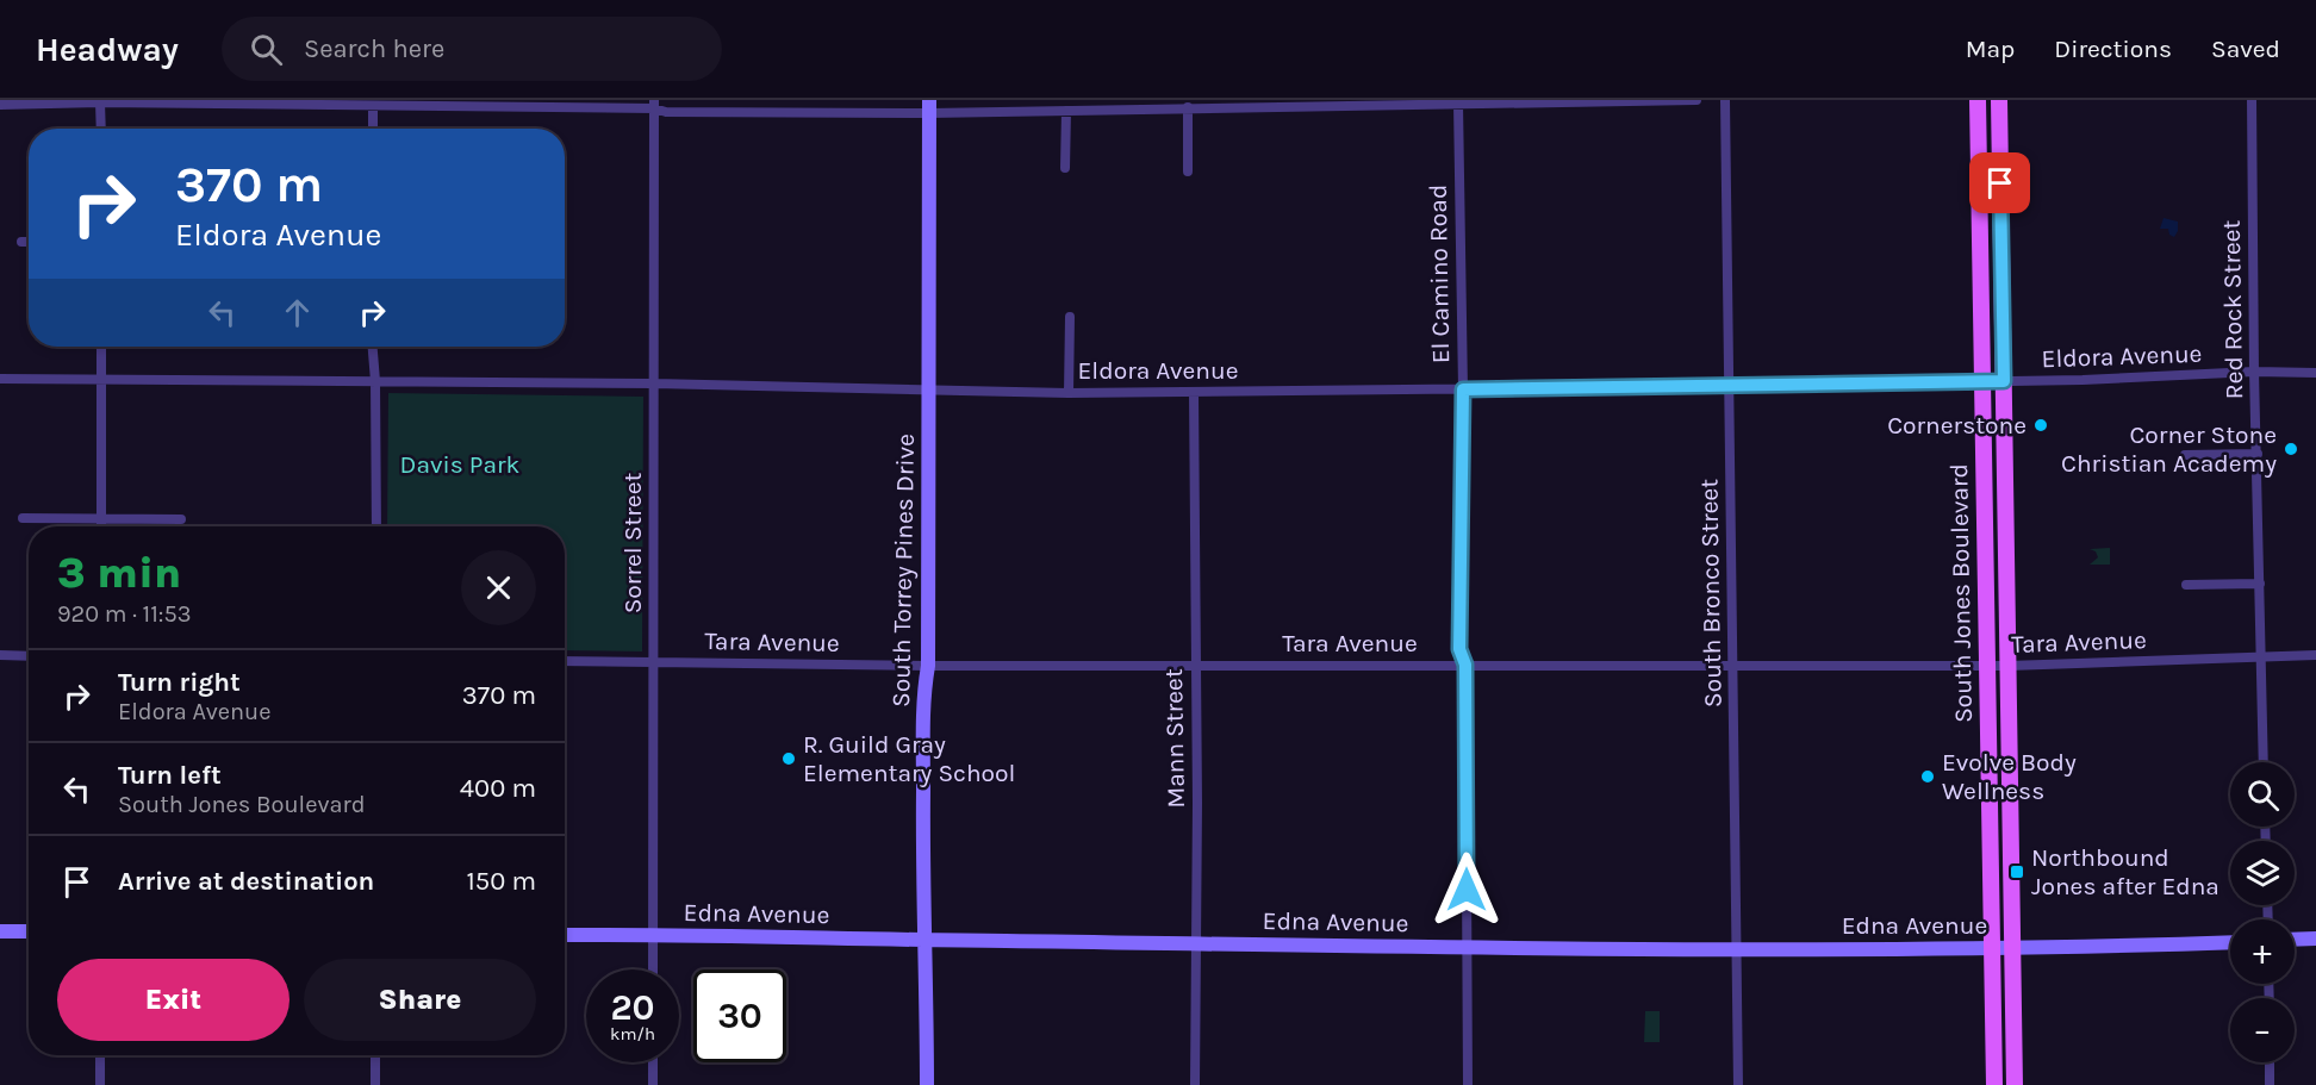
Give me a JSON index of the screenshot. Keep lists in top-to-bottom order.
{
  "streets": {
    "main road": ["South Jones Boulevard"],
    "street": [
      "El Camino Road",
      "Red Rock Street",
      "Eldora Avenue",
      "Sorrel Street",
      "South Torrey Pines Drive",
      "South Bronco Street",
      "Tara Avenue",
      "Mann Street",
      "Edna Avenue"
    ]
  },
  "crossings": [
    ["El Camino Road", "Eldora Avenue"],
    ["El Camino Road", "Tara Avenue"],
    ["El Camino Road", "Edna Avenue"],
    ["Red Rock Street", "Eldora Avenue"],
    ["Red Rock Street", "Tara Avenue"],
    ["Eldora Avenue", "Sorrel Street"],
    ["Eldora Avenue", "South Torrey Pines Drive"],
    ["Eldora Avenue", "South Bronco Street"],
    ["Eldora Avenue", "South Jones Boulevard"],
    ["Eldora Avenue", "Mann Street"],
    ["Sorrel Street", "Tara Avenue"],
    ["Sorrel Street", "Edna Avenue"],
    ["South Torrey Pines Drive", "Tara Avenue"],
    ["South Torrey Pines Drive", "Edna Avenue"],
    ["South Bronco Street", "Tara Avenue"],
    ["South Bronco Street", "Edna Avenue"],
    ["South Jones Boulevard", "Tara Avenue"],
    ["South Jones Boulevard", "Edna Avenue"],
    ["Tara Avenue", "Mann Street"],
    ["Mann Street", "Edna Avenue"]
  ],
  "parks": ["Davis Park"],
  "places": {
    "other": [
      "Cornerstone",
      "Corner Stone Christian Academy",
      "R. Guild Gray Elementary School",
      "Evolve Body Wellness"
    ],
    "transit": ["Northbound Jones after Edna"]
  },
  "page": {
    "header": "Headway",
    "search": "Search here",
    "nav": ["Map", "Directions", "Saved"],
    "turn": ["370 m", "Eldora Avenue"],
    "heading": ["3 min", "920 m · 11:53"],
    "list": [
      {
        "name": "Turn right",
        "note": "Eldora Avenue",
        "value": "370 m"
      },
      {
        "name": "Turn left",
        "note": "South Jones Boulevard",
        "value": "400 m"
      },
      {
        "name": "Arrive at destination",
        "value": "150 m"
      }
    ],
    "map_buttons": ["+", "−"],
    "buttons": ["Exit", "Share"],
    "speed": "20 km/h",
    "limit": "30"
  }
}
